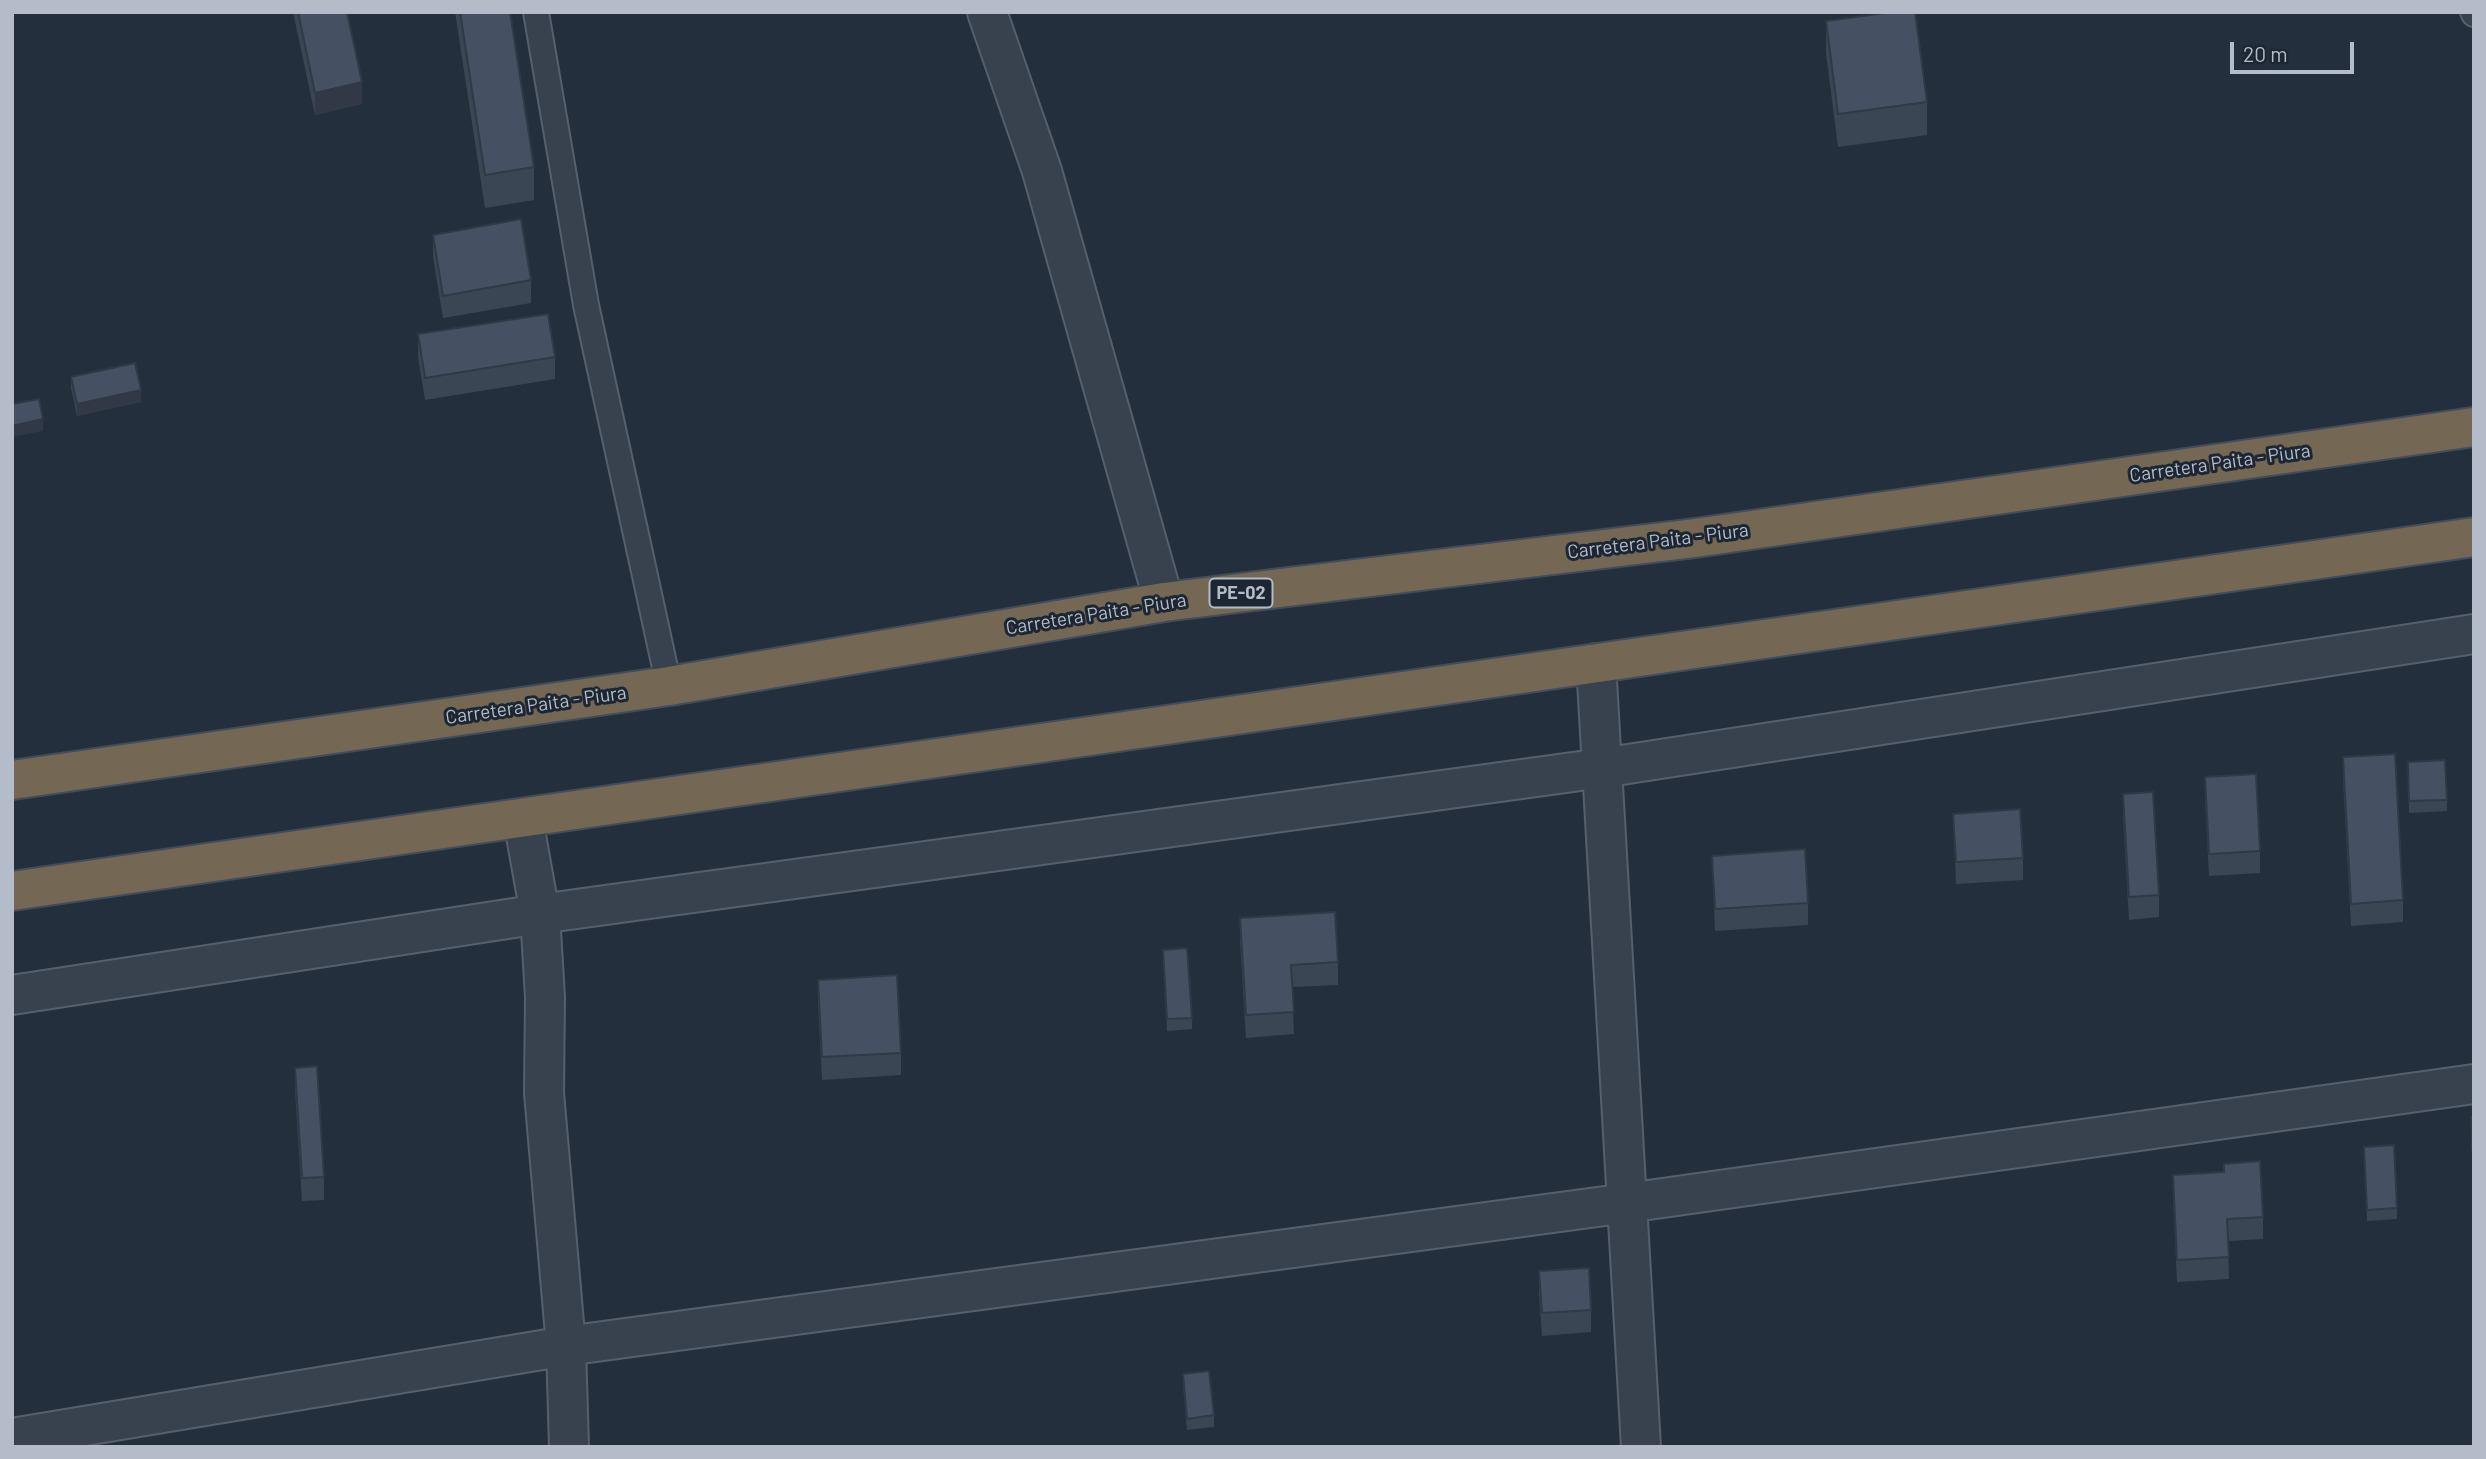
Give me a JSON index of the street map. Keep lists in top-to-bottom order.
{
  "streets": {
    "highway": ["Carretera Paita - Piura", "PE-02"]
  },
  "scale_bar": "20 m"
}
